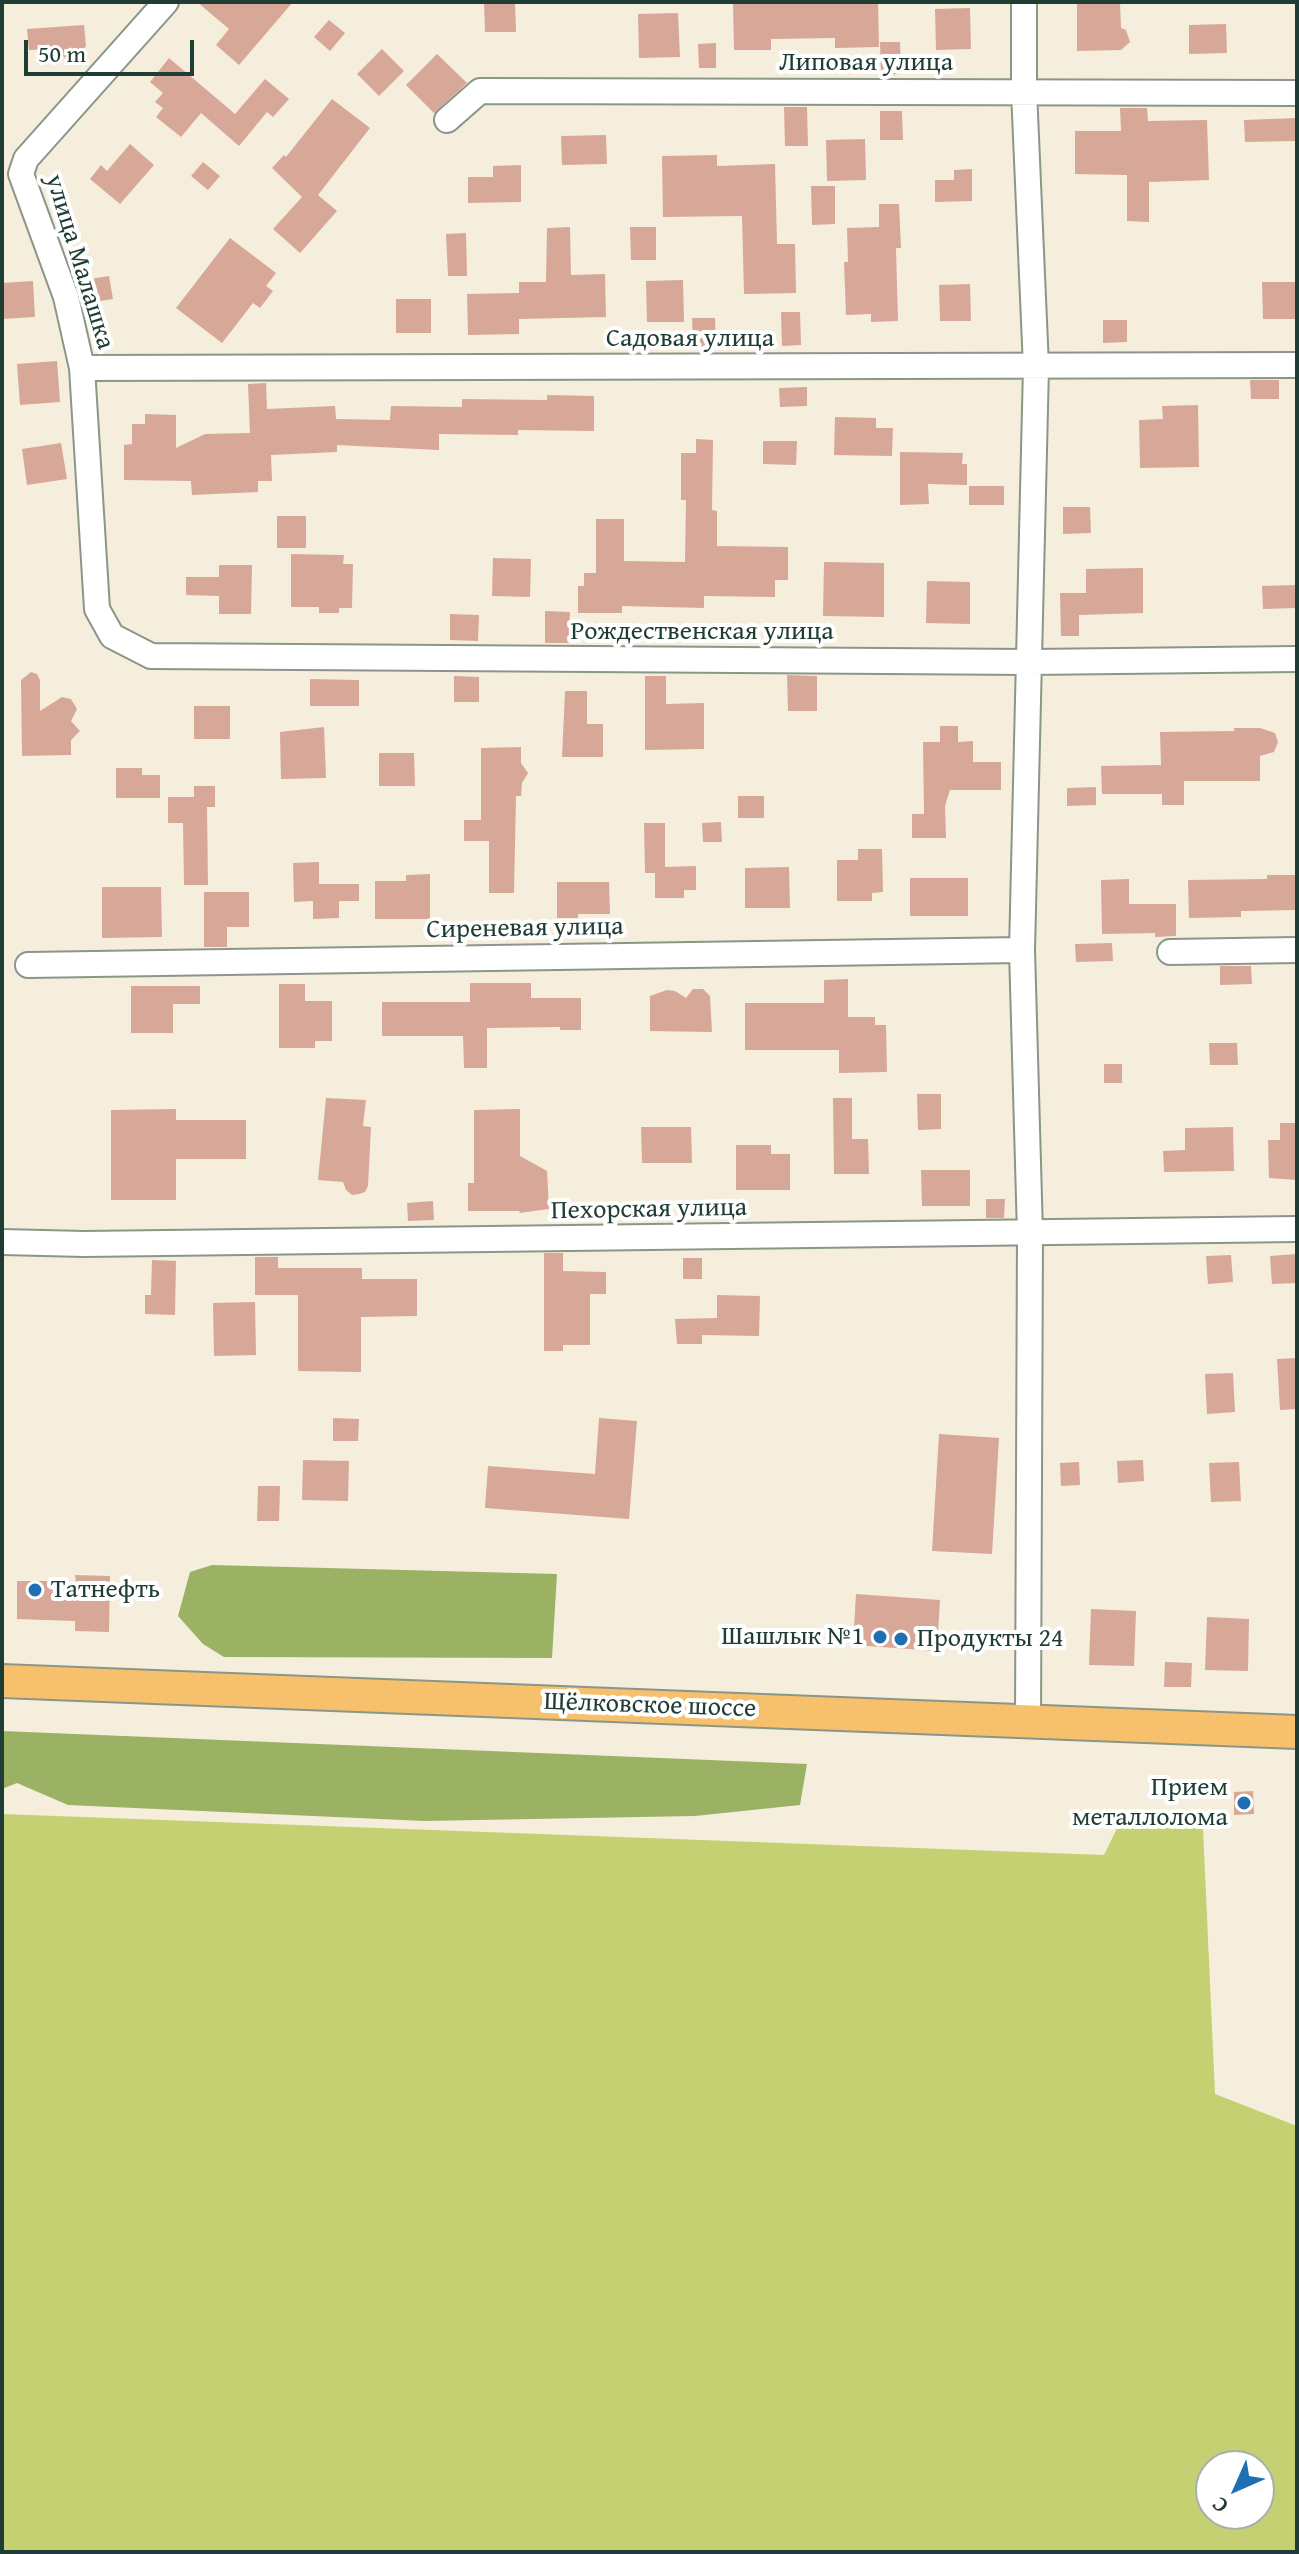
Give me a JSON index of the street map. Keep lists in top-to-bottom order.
{
  "streets": {
    "main road": ["Щёлковское шоссе"],
    "street": [
      "Липовая улица",
      "улица Малашка",
      "Садовая улица",
      "Рождественская улица",
      "Сиреневая улица",
      "Пехорская улица"
    ]
  },
  "crossings": [
    ["улица Малашка", "Садовая улица"],
    ["улица Малашка", "Рождественская улица"]
  ],
  "places": [
    "Татнефть",
    "Шашлык №1",
    "Продукты 24",
    "Прием металлолома"
  ],
  "scale_bar": "50 m",
  "north": "bottom left"
}
